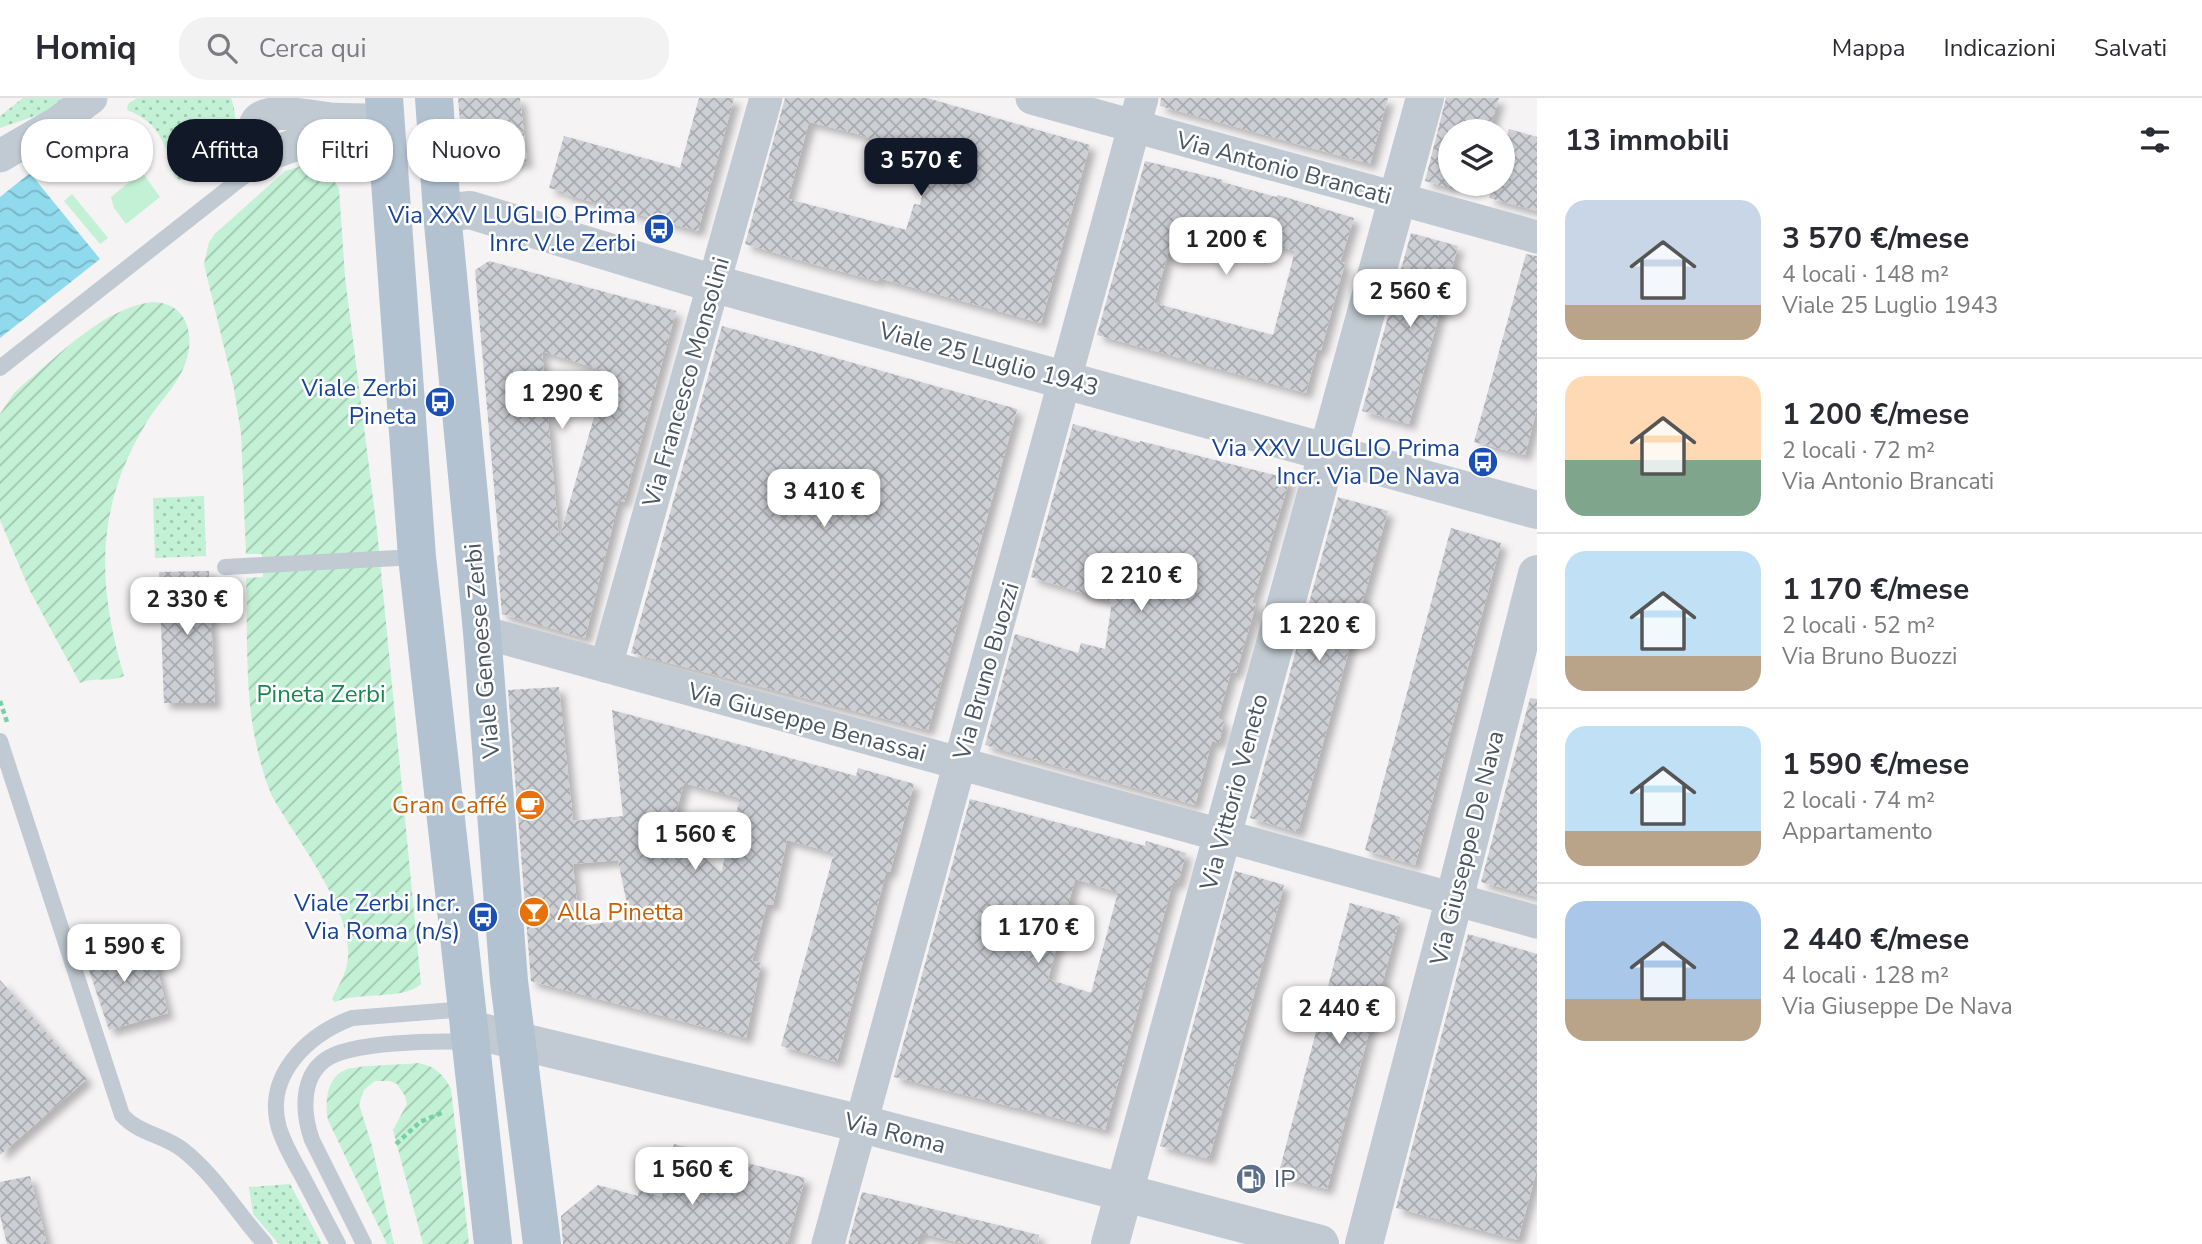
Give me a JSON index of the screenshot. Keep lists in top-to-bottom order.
{
  "streets": {
    "main road": ["Viale Genoese Zerbi"],
    "street": [
      "Via Antonio Brancati",
      "Viale 25 Luglio 1943",
      "Via Francesco Monsolini",
      "Via Bruno Buozzi",
      "Via Giuseppe Benassai",
      "Via Vittorio Veneto",
      "Via Giuseppe De Nava",
      "Via Roma"
    ]
  },
  "crossings": [
    ["Via Antonio Brancati", "Via Bruno Buozzi"],
    ["Via Antonio Brancati", "Via Vittorio Veneto"],
    ["Viale 25 Luglio 1943", "Via Francesco Monsolini"],
    ["Viale 25 Luglio 1943", "Viale Genoese Zerbi"],
    ["Viale 25 Luglio 1943", "Via Bruno Buozzi"],
    ["Viale 25 Luglio 1943", "Via Vittorio Veneto"],
    ["Via Francesco Monsolini", "Via Giuseppe Benassai"],
    ["Viale Genoese Zerbi", "Via Giuseppe Benassai"],
    ["Viale Genoese Zerbi", "Via Roma"],
    ["Via Bruno Buozzi", "Via Giuseppe Benassai"],
    ["Via Bruno Buozzi", "Via Roma"],
    ["Via Giuseppe Benassai", "Via Vittorio Veneto"],
    ["Via Giuseppe Benassai", "Via Giuseppe De Nava"],
    ["Via Vittorio Veneto", "Via Roma"]
  ],
  "parks": ["Pineta Zerbi"],
  "places": {
    "bus stop": [
      "Via XXV LUGLIO Prima Inrc V.le Zerbi",
      "Viale Zerbi Pineta",
      "Via XXV LUGLIO Prima Incr. Via De Nava",
      "Viale Zerbi Incr. Via Roma (n/s)"
    ],
    "cafe": ["Gran Caffé"],
    "bar": ["Alla Pinetta"],
    "fuel station": ["IP"]
  },
  "page": {
    "header": "Homiq",
    "search": "Cerca qui",
    "nav": ["Mappa", "Indicazioni", "Salvati"],
    "heading": "13 immobili",
    "chip": [
      "Compra",
      "Affitta",
      "Filtri",
      "Nuovo"
    ],
    "price": [
      "3 570 €",
      "1 200 €",
      "2 560 €",
      "1 290 €",
      "3 410 €",
      "2 210 €",
      "2 330 €",
      "1 220 €",
      "1 560 €",
      "1 170 €",
      "1 590 €",
      "2 440 €",
      "1 560 €"
    ],
    "list": [
      {
        "name": "3 570 €/mese",
        "note": "4 locali · 148 m² · Viale 25 Luglio 1943"
      },
      {
        "name": "1 200 €/mese",
        "note": "2 locali · 72 m² · Via Antonio Brancati"
      },
      {
        "name": "1 170 €/mese",
        "note": "2 locali · 52 m² · Via Bruno Buozzi"
      },
      {
        "name": "1 590 €/mese",
        "note": "2 locali · 74 m² · Appartamento"
      },
      {
        "name": "2 440 €/mese",
        "note": "4 locali · 128 m² · Via Giuseppe De Nava"
      }
    ]
  }
}
